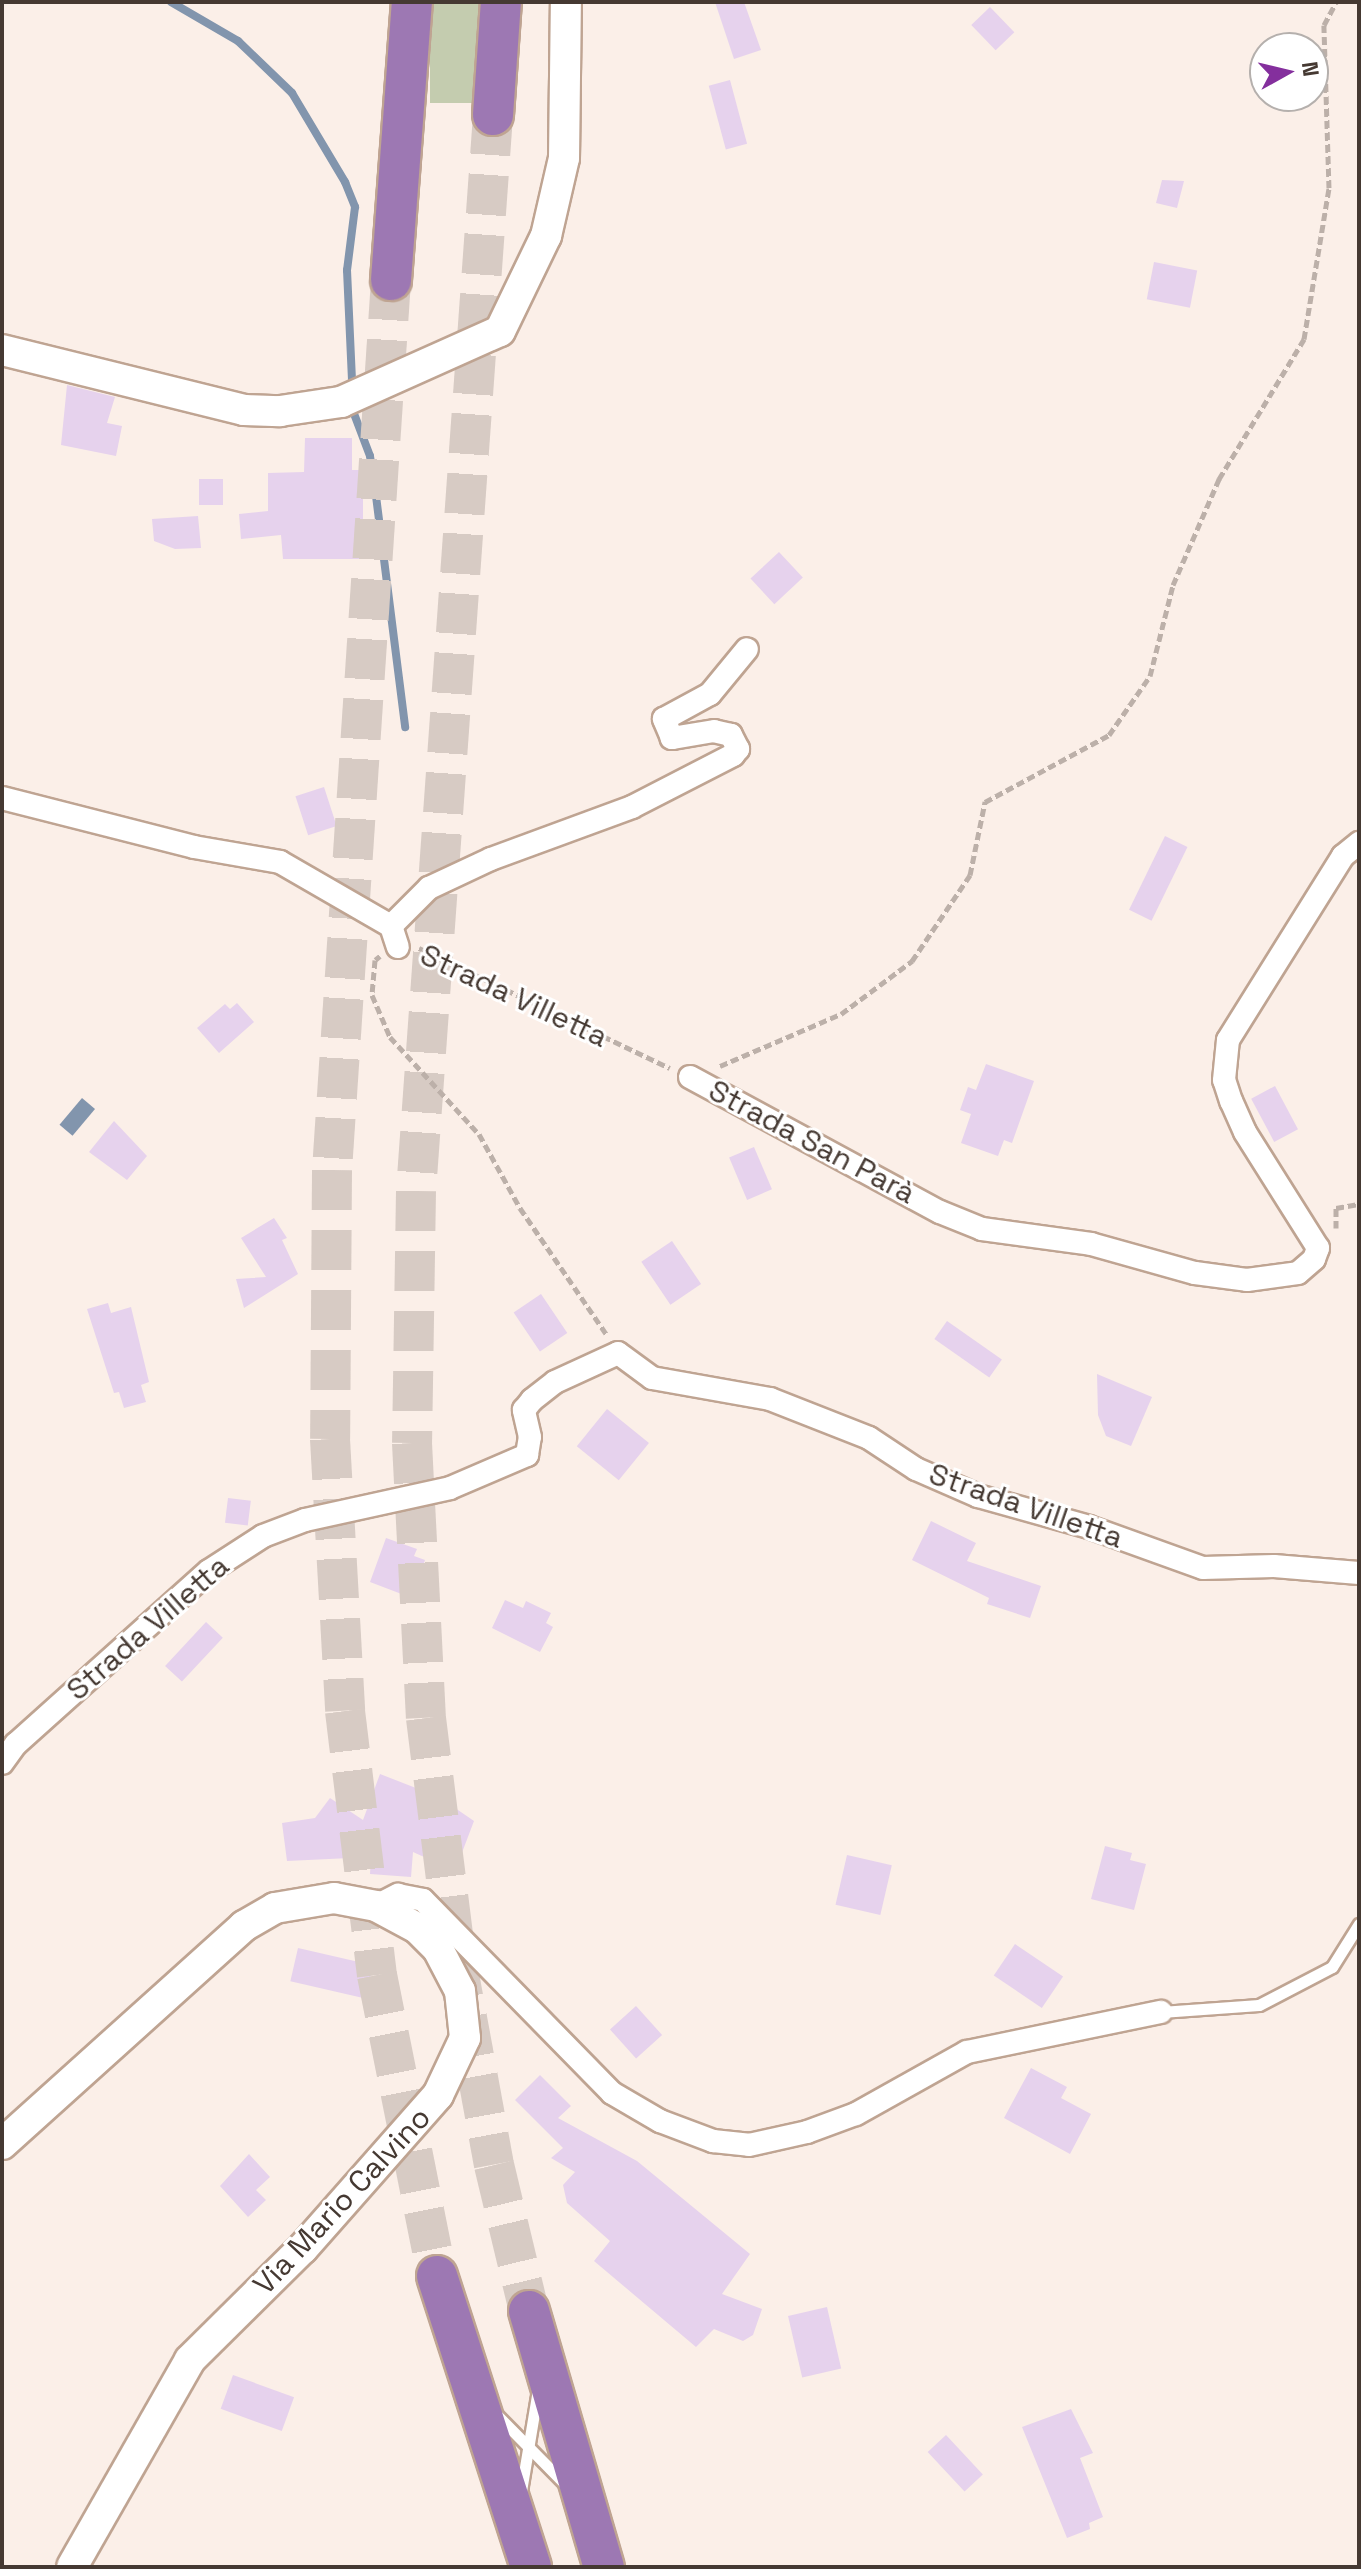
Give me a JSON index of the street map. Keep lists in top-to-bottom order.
{
  "streets": {
    "street": ["Strada Villetta", "Strada San Parà", "Via Mario Calvino"]
  },
  "crossings": [
    ["Strada Villetta", "Strada San Parà"]
  ],
  "north": "right"
}
